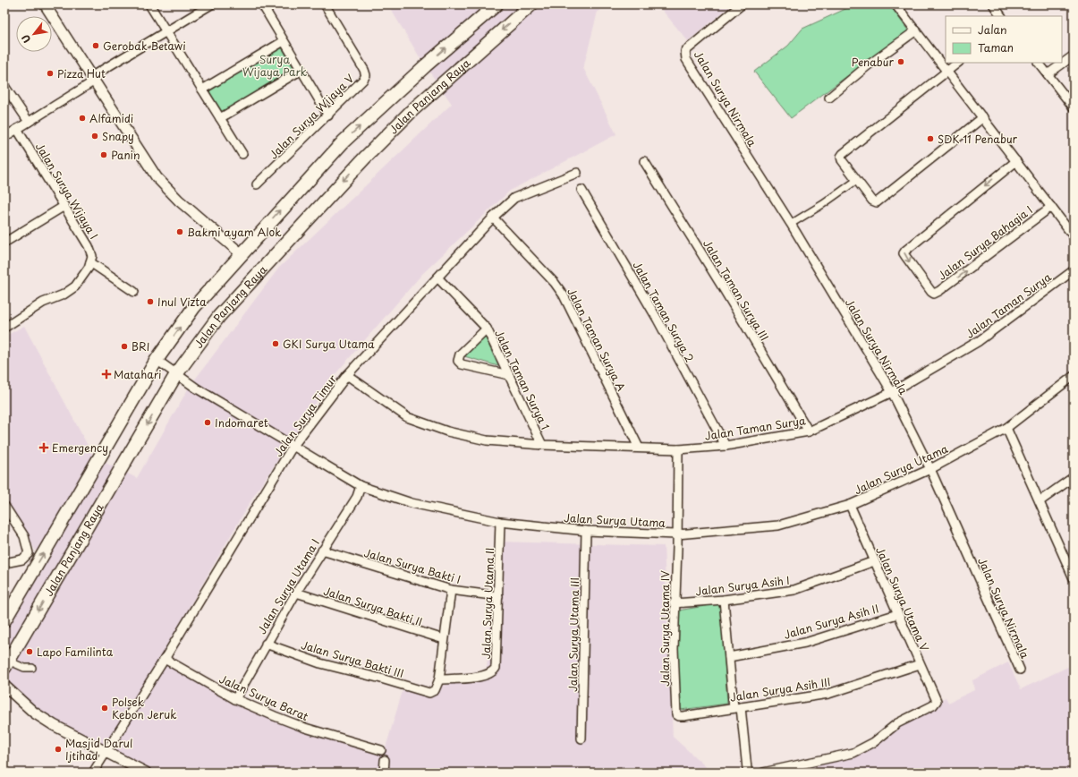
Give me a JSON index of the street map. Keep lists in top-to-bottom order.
{
  "streets": {
    "main road": ["Jalan Panjang Raya"],
    "street": [
      "Jalan Surya Nirmala",
      "Jalan Surya Wijaya V",
      "Jalan Surya Wijaya I",
      "Jalan Surya Bahagia I",
      "Jalan Taman Surya III",
      "Jalan Taman Surya",
      "Jalan Taman Surya 2",
      "Jalan Taman Surya A",
      "Jalan Taman Surya 1",
      "Jalan Surya Timur",
      "Jalan Surya Utama",
      "Jalan Surya Bakti I",
      "Jalan Surya Asih I",
      "Jalan Surya Utama I",
      "Jalan Surya Utama V",
      "Jalan Surya Utama II",
      "Jalan Surya Bakti II",
      "Jalan Surya Asih II",
      "Jalan Surya Utama IV",
      "Jalan Surya Utama III",
      "Jalan Surya Bakti III",
      "Jalan Surya Asih III",
      "Jalan Surya Barat"
    ]
  },
  "crossings": [
    ["Jalan Panjang Raya", "Jalan Surya Utama"],
    ["Jalan Surya Nirmala", "Jalan Taman Surya"],
    ["Jalan Surya Nirmala", "Jalan Surya Utama"],
    ["Jalan Taman Surya III", "Jalan Taman Surya"],
    ["Jalan Taman Surya", "Jalan Taman Surya 2"],
    ["Jalan Taman Surya", "Jalan Taman Surya A"],
    ["Jalan Taman Surya", "Jalan Taman Surya 1"],
    ["Jalan Taman Surya", "Jalan Surya Timur"],
    ["Jalan Taman Surya", "Jalan Surya Utama IV"],
    ["Jalan Taman Surya A", "Jalan Surya Timur"],
    ["Jalan Taman Surya 1", "Jalan Surya Timur"],
    ["Jalan Surya Timur", "Jalan Surya Utama"],
    ["Jalan Surya Timur", "Jalan Surya Barat"],
    ["Jalan Surya Utama", "Jalan Surya Utama I"],
    ["Jalan Surya Utama", "Jalan Surya Utama V"],
    ["Jalan Surya Utama", "Jalan Surya Utama II"],
    ["Jalan Surya Utama", "Jalan Surya Utama IV"],
    ["Jalan Surya Utama", "Jalan Surya Utama III"],
    ["Jalan Surya Bakti I", "Jalan Surya Utama I"],
    ["Jalan Surya Bakti I", "Jalan Surya Utama II"],
    ["Jalan Surya Asih I", "Jalan Surya Utama V"],
    ["Jalan Surya Asih I", "Jalan Surya Utama IV"],
    ["Jalan Surya Utama I", "Jalan Surya Bakti II"],
    ["Jalan Surya Utama I", "Jalan Surya Bakti III"],
    ["Jalan Surya Utama I", "Jalan Surya Barat"],
    ["Jalan Surya Utama V", "Jalan Surya Asih II"],
    ["Jalan Surya Utama V", "Jalan Surya Asih III"],
    ["Jalan Surya Utama II", "Jalan Surya Bakti III"],
    ["Jalan Surya Utama IV", "Jalan Surya Asih III"]
  ],
  "parks": ["Surya Wijaya Park"],
  "places": {
    "other": [
      "Gerobak Betawi",
      "Penabur",
      "Pizza Hut",
      "Alfamidi",
      "Snapy",
      "SDK 11 Penabur",
      "Panin",
      "Bakmi ayam Alok",
      "Inul Vizta",
      "GKI Surya Utama",
      "BRI",
      "Indomaret",
      "Lapo Familinta",
      "Polsek Kebon Jeruk",
      "Masjid Darul Ijtihad"
    ],
    "health": ["Matahari", "Emergency"]
  },
  "legend": ["Jalan", "Taman"],
  "north": "bottom left"
}
